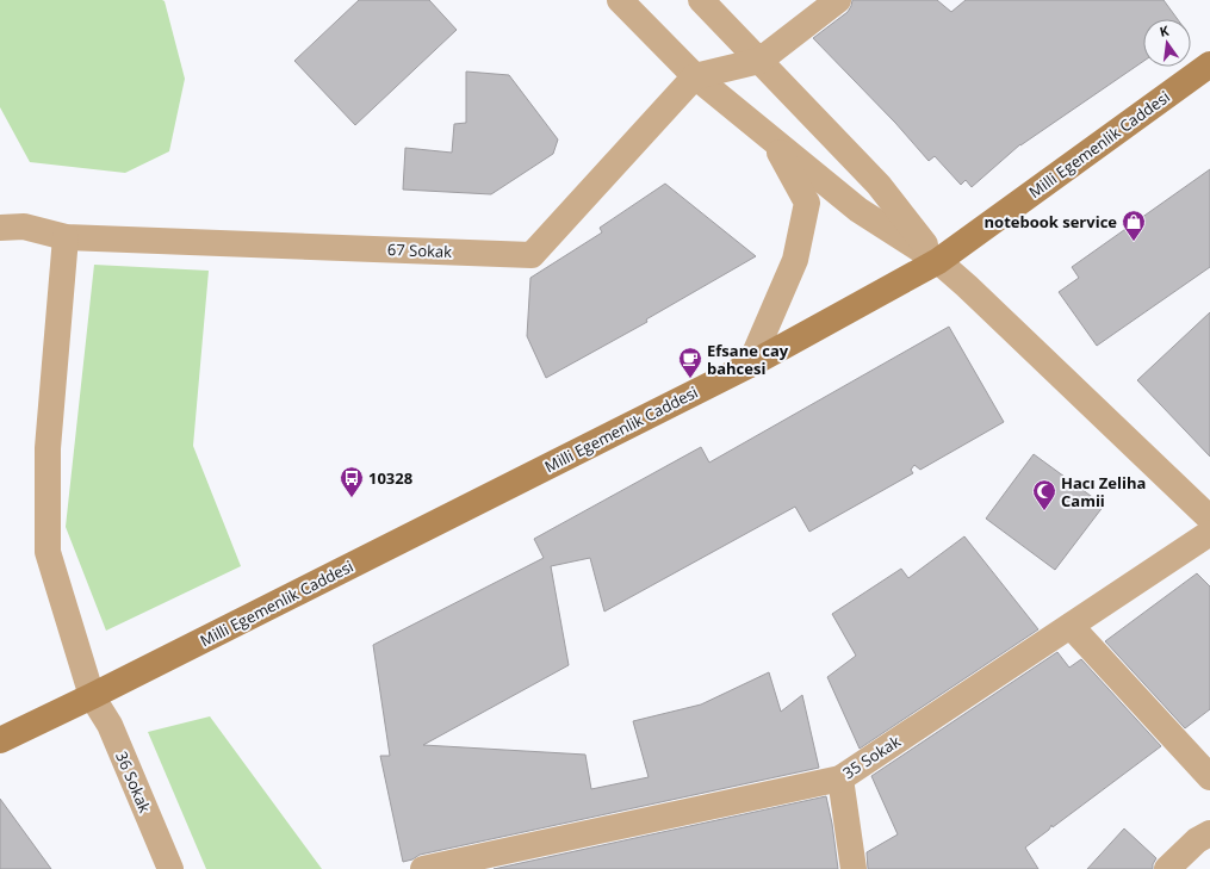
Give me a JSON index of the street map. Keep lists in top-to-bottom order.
{
  "streets": {
    "street": [
      "Milli Egemenlik Caddesi",
      "67 Sokak",
      "35 Sokak",
      "36 Sokak"
    ]
  },
  "crossings": [
    ["Milli Egemenlik Caddesi", "36 Sokak"],
    ["67 Sokak", "36 Sokak"]
  ],
  "places": {
    "shop": ["notebook service"],
    "cafe": ["Efsane cay bahcesi"],
    "bus stop": ["10328"],
    "mosque": ["Hacı Zeliha Camii"]
  },
  "north": "top"
}
